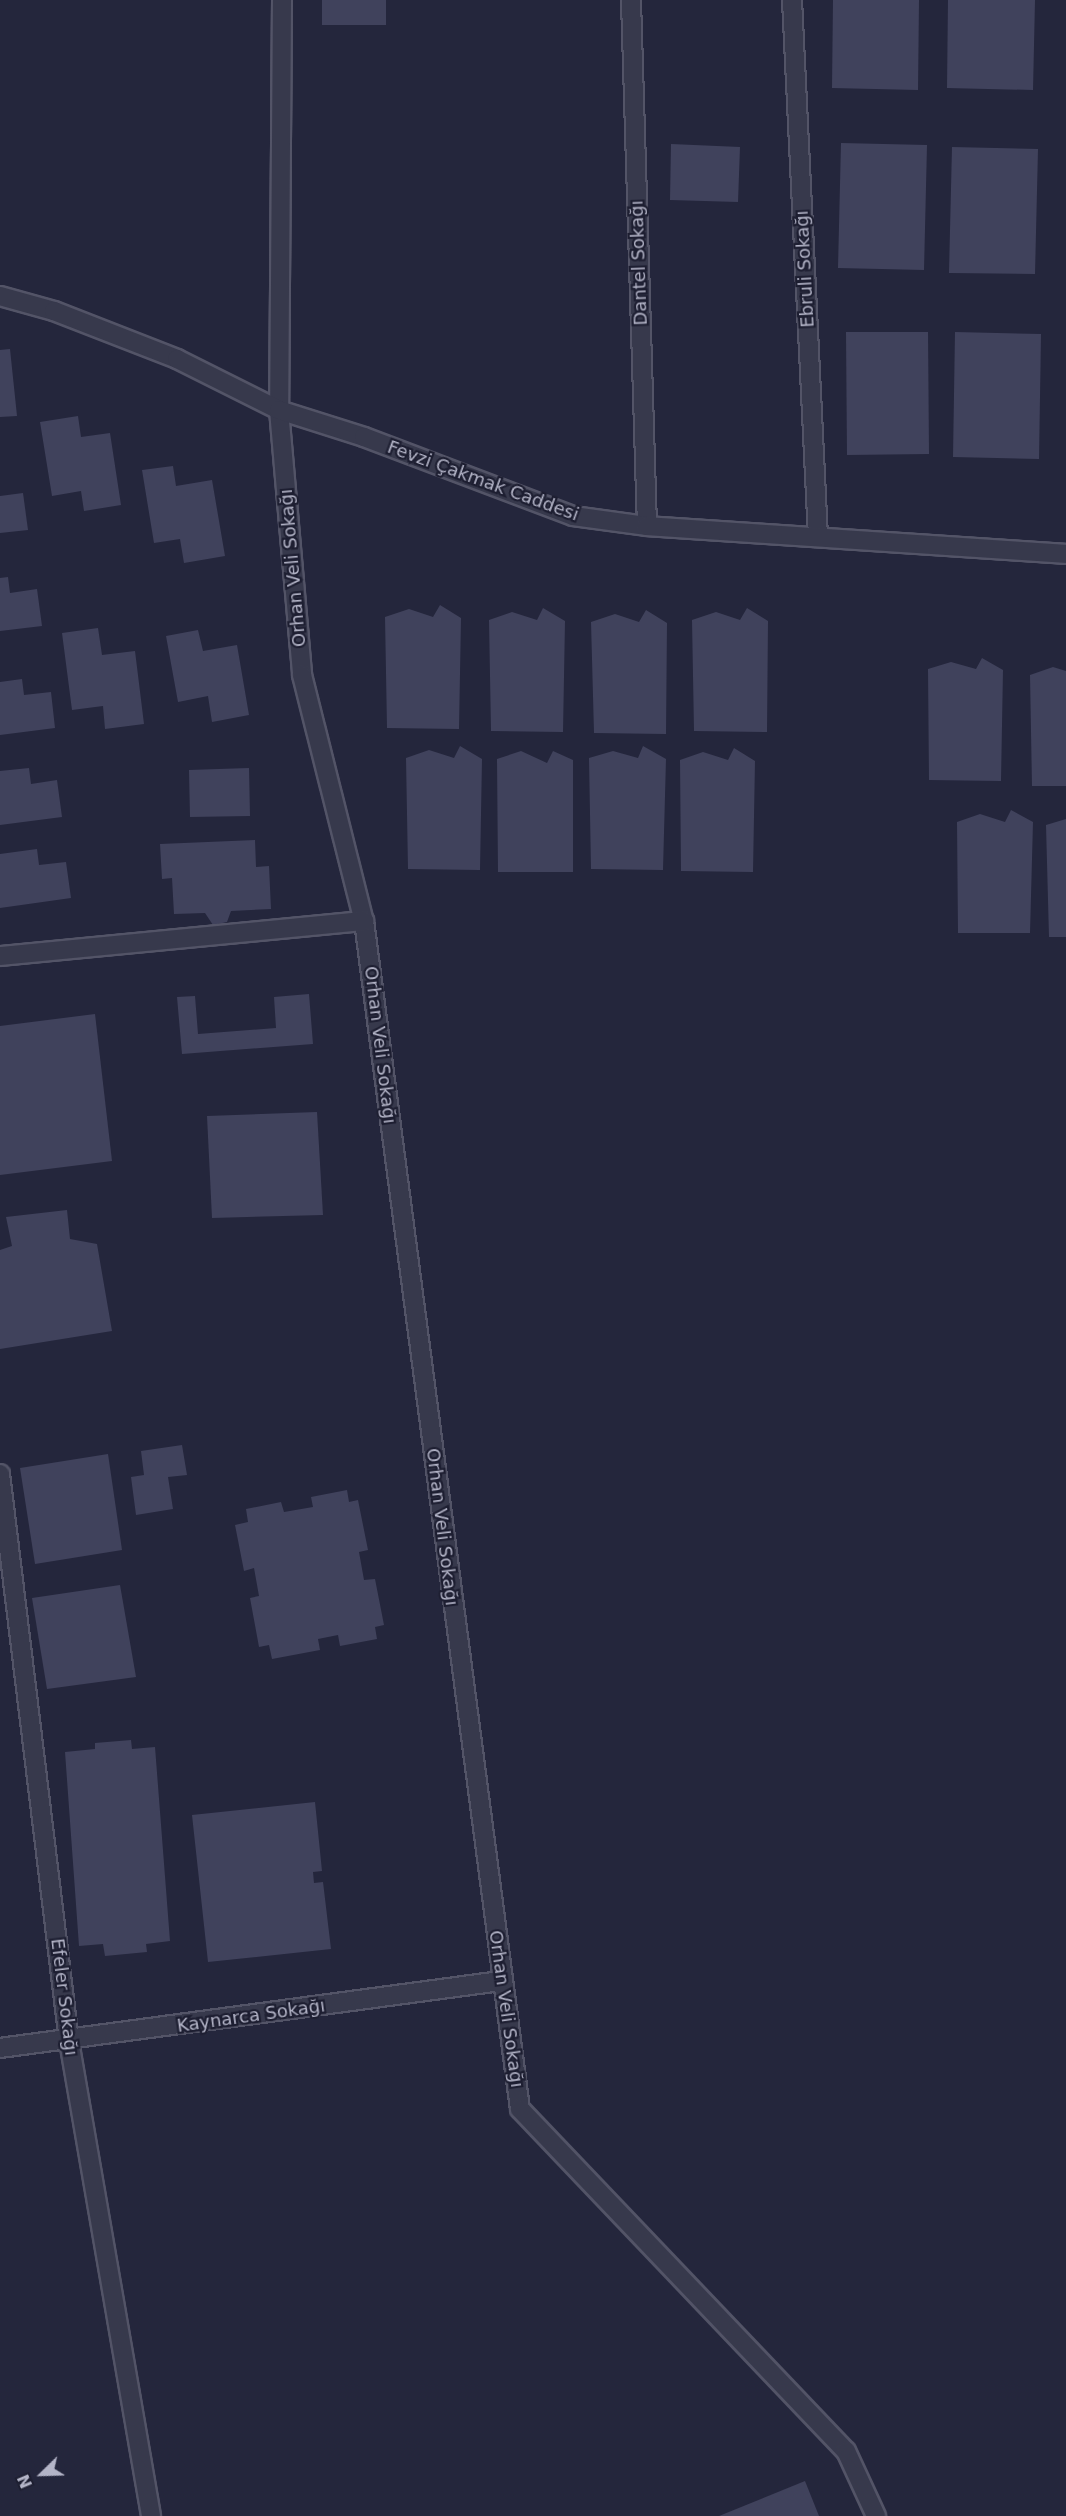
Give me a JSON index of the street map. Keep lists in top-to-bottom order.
{
  "streets": {
    "street": [
      "Dantel Sokağı",
      "Ebruli Sokağı",
      "Fevzi Çakmak Caddesi",
      "Orhan Veli Sokağı",
      "Efeler Sokağı",
      "Kaynarca Sokağı"
    ]
  },
  "crossings": [
    ["Dantel Sokağı", "Fevzi Çakmak Caddesi"],
    ["Ebruli Sokağı", "Fevzi Çakmak Caddesi"],
    ["Fevzi Çakmak Caddesi", "Orhan Veli Sokağı"],
    ["Orhan Veli Sokağı", "Kaynarca Sokağı"],
    ["Efeler Sokağı", "Kaynarca Sokağı"]
  ],
  "north": "bottom left"
}
